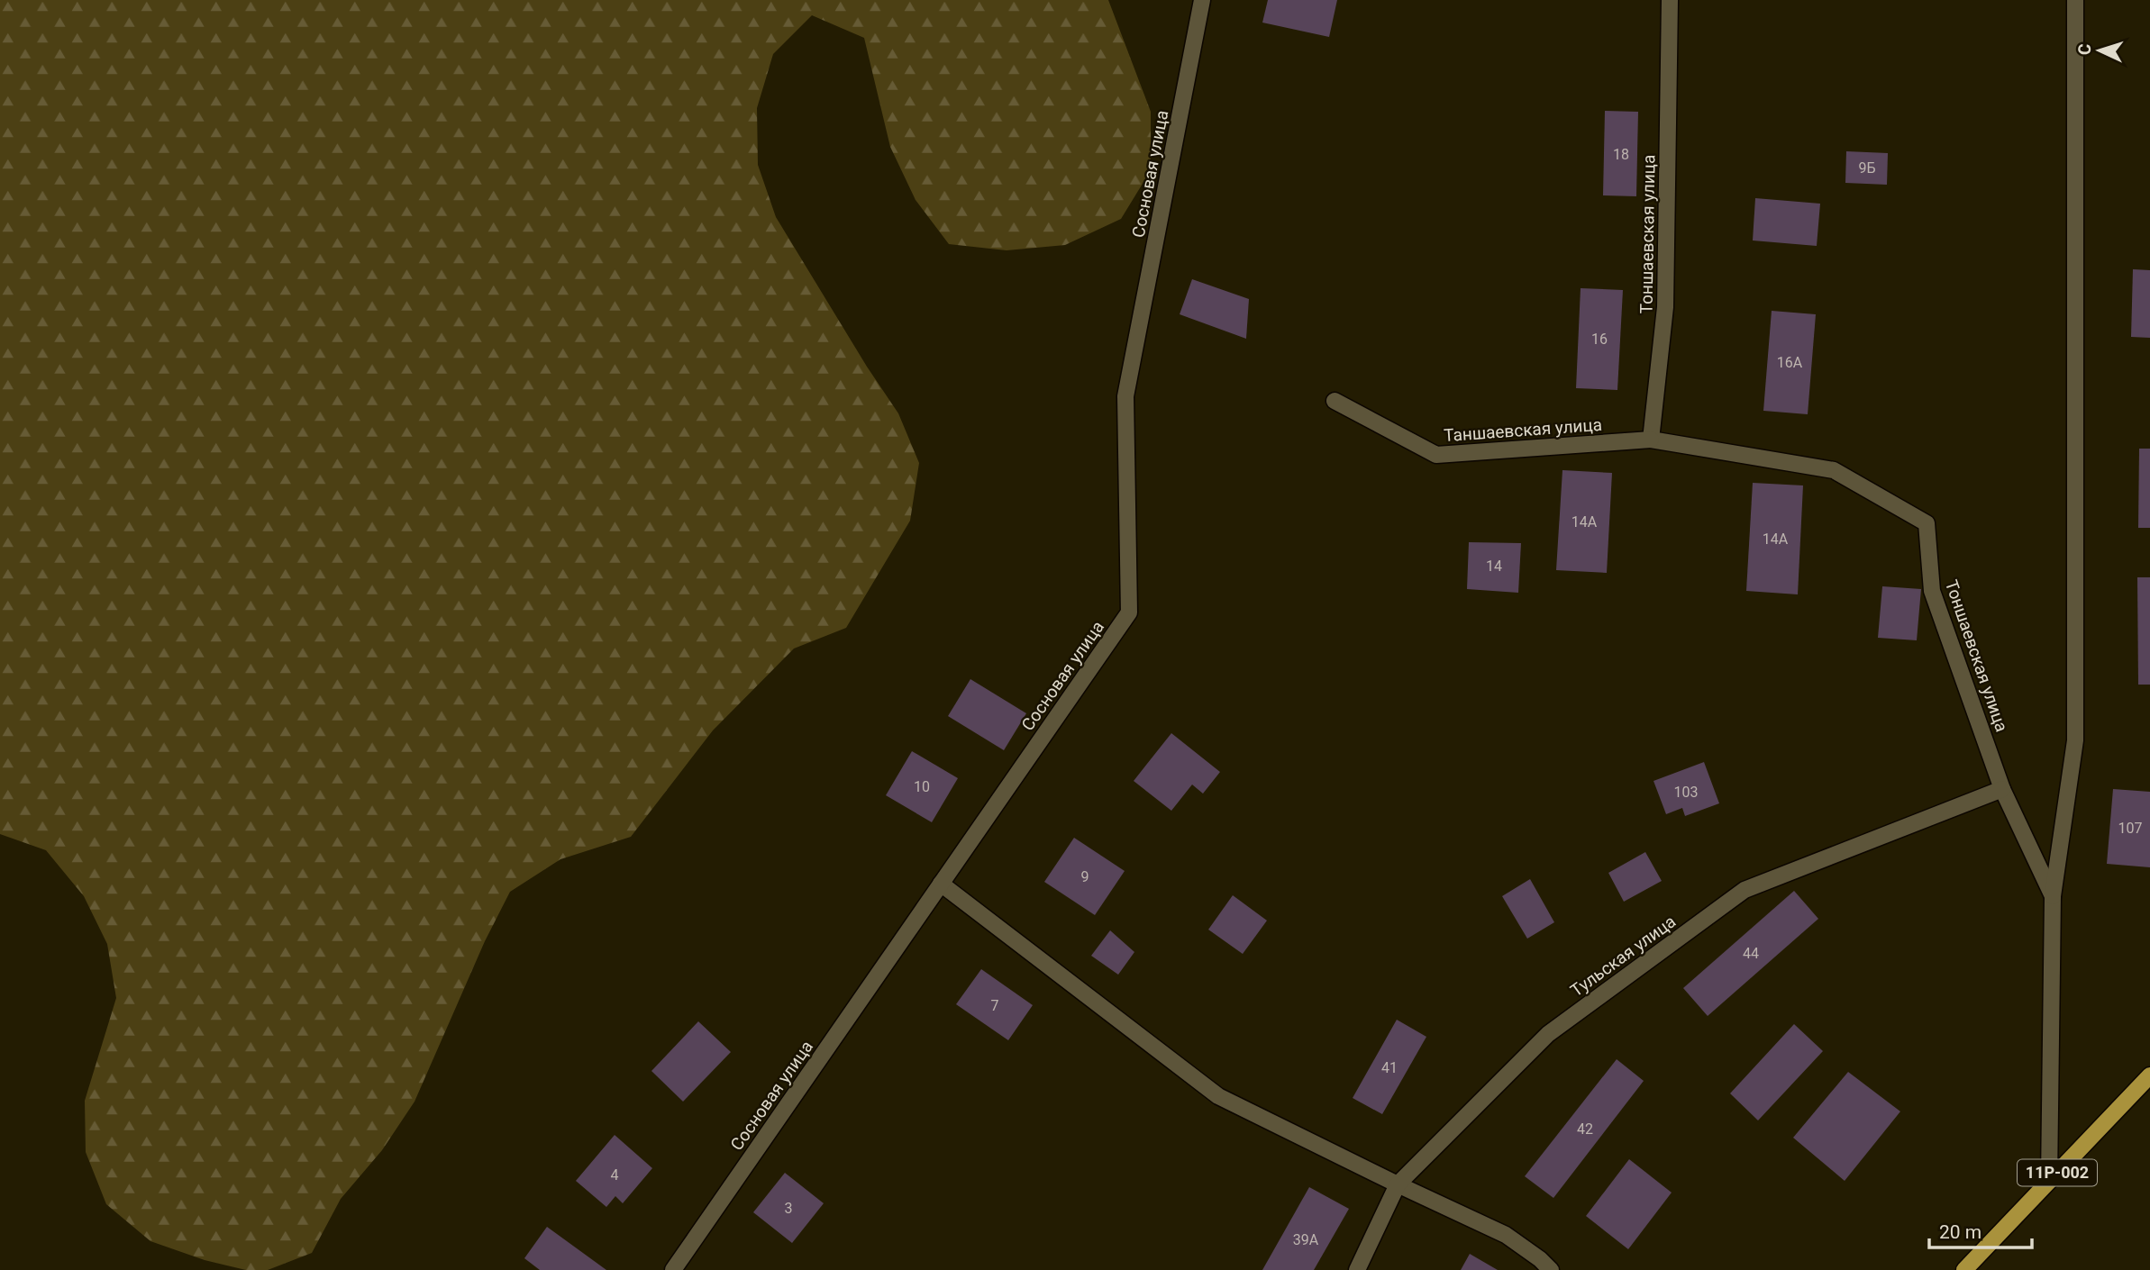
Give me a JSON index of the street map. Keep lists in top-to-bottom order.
{
  "streets": {
    "main road": ["11Р-002"],
    "street": [
      "Сосновая улица",
      "Тоншаевская улица",
      "Таншаевская улица",
      "Тульская улица"
    ]
  },
  "crossings": [
    ["Тоншаевская улица", "Таншаевская улица"],
    ["Тоншаевская улица", "Тульская улица"],
    ["Тоншаевская улица", "11Р-002"]
  ],
  "house_numbers": [
    "18",
    "9Б",
    "16",
    "16А",
    "14А",
    "14А",
    "14",
    "10",
    "103",
    "107",
    "9",
    "44",
    "7",
    "41",
    "42",
    "4",
    "3",
    "39А"
  ],
  "scale_bar": "20 m",
  "north": "left"
}
